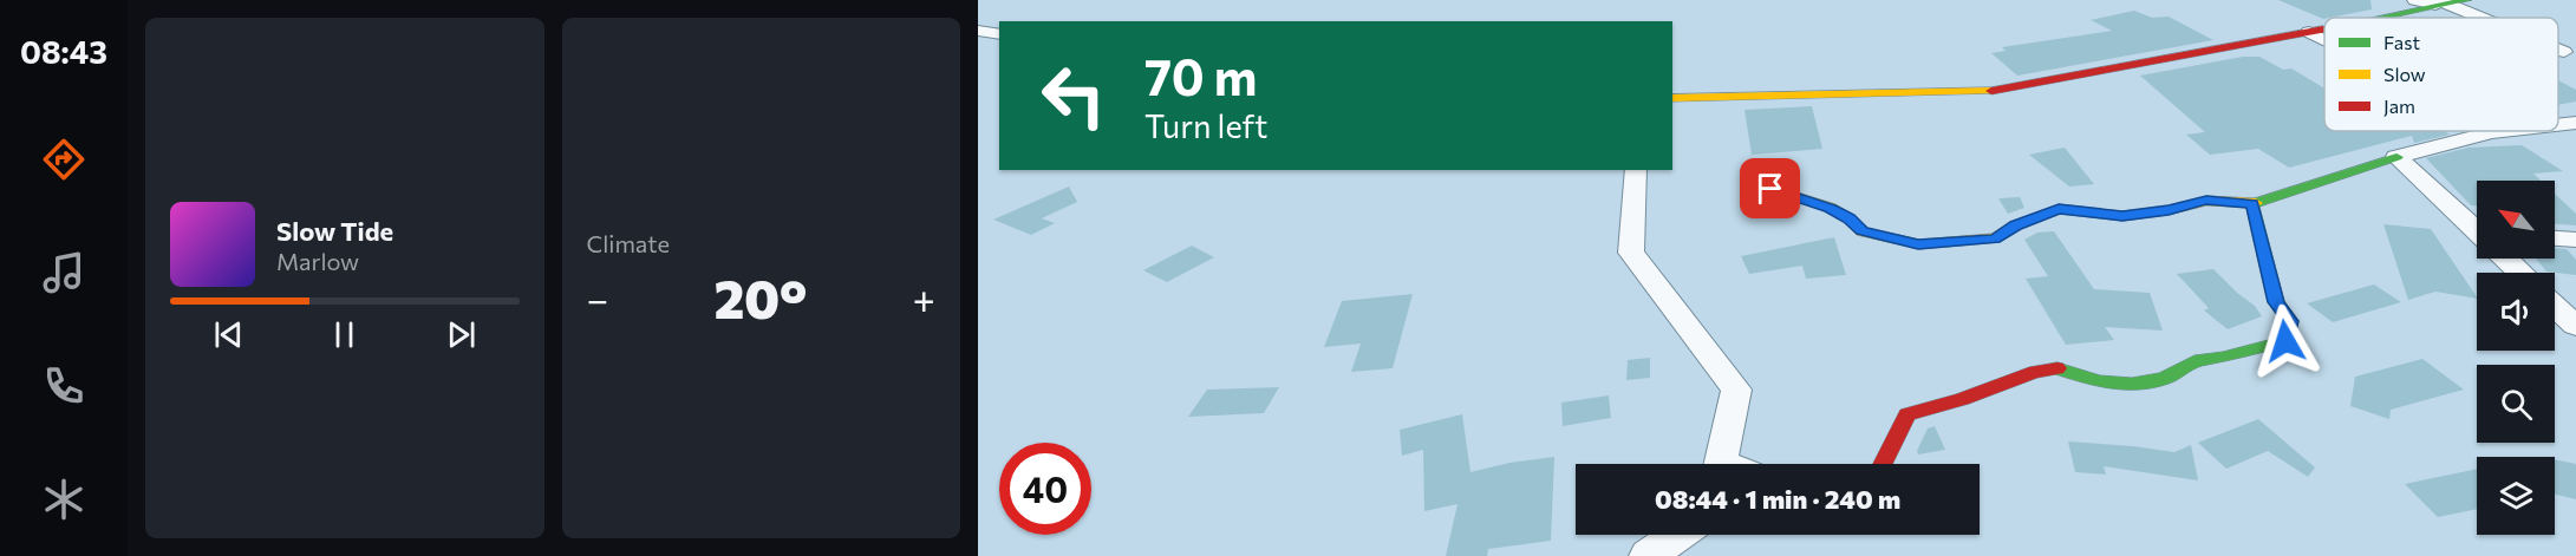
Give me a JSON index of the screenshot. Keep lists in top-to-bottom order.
{
  "legend": ["Fast", "Slow", "Jam"],
  "north": "top left",
  "page": {
    "tabs": "08:43",
    "tile": "Climate",
    "turn": ["70 m", "Turn left"],
    "song": ["Slow Tide", "Marlow"],
    "heat": ["−", "20°", "+"],
    "limit": "40",
    "trip": "08:44 · 1 min · 240 m"
  }
}
